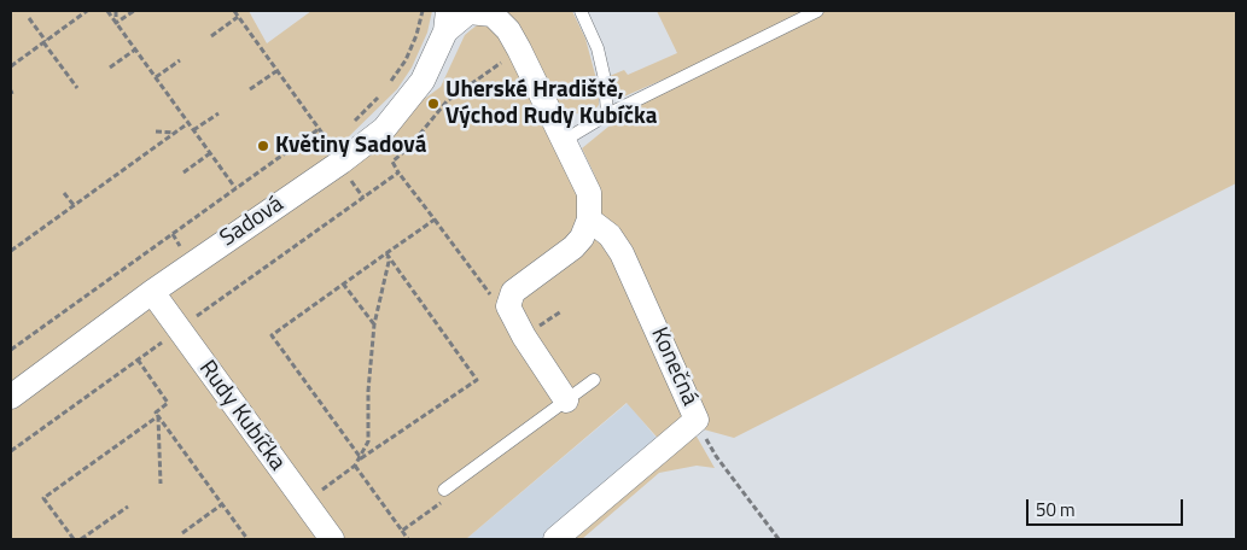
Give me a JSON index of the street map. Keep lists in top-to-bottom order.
{
  "streets": {
    "street": ["Sadová", "Konečná", "Rudy Kubíčka"]
  },
  "crossings": [
    ["Sadová", "Rudy Kubíčka"]
  ],
  "places": ["Uherské Hradiště, Východ Rudy Kubíčka", "Květiny Sadová"],
  "scale_bar": "50 m"
}
